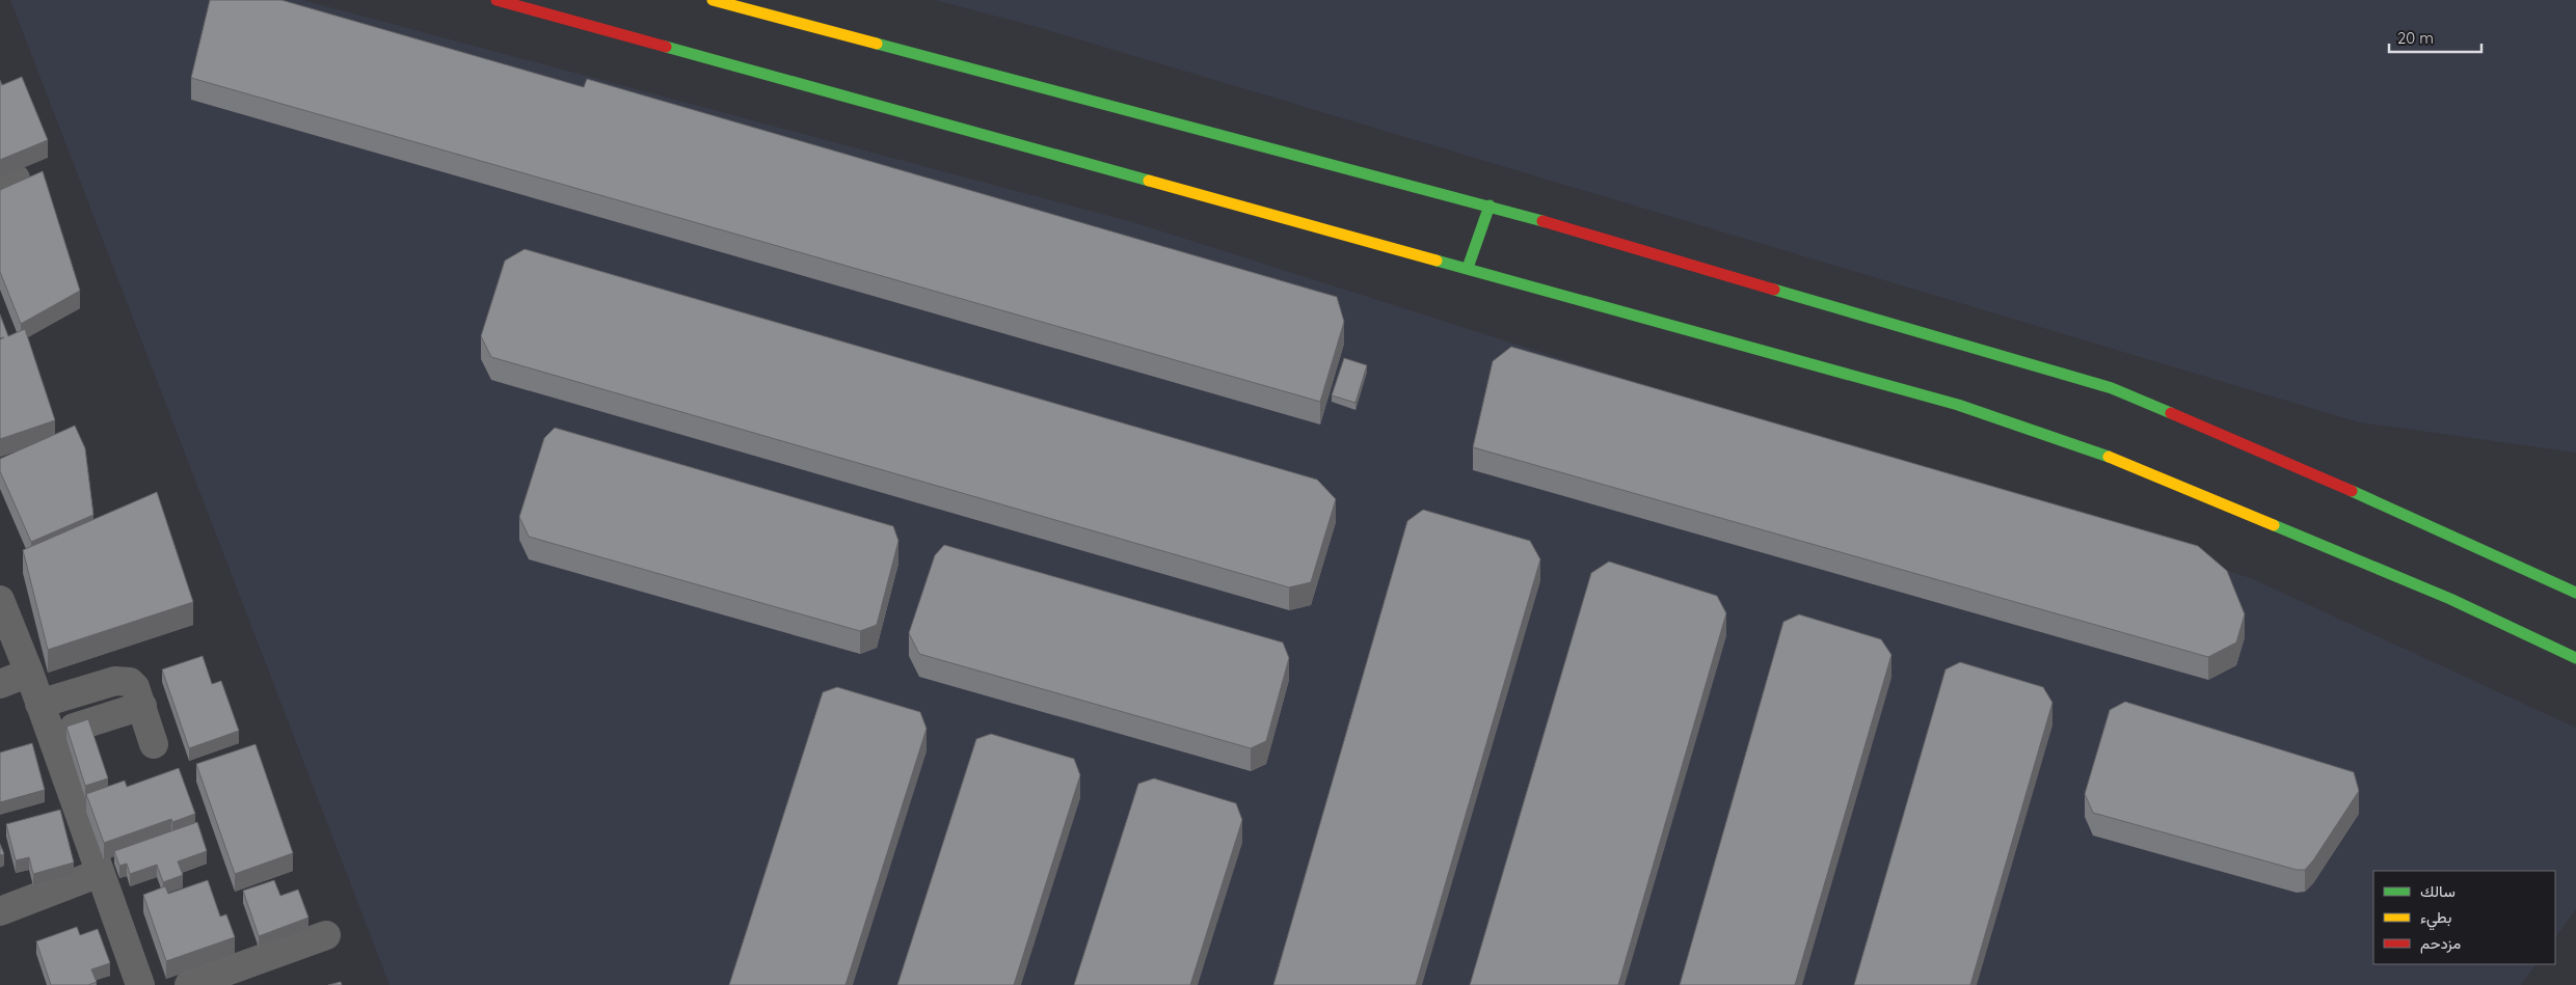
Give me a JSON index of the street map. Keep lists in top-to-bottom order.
{
  "legend": ["سالك", "بطيء", "مزدحم"],
  "scale_bar": "20 m"
}
